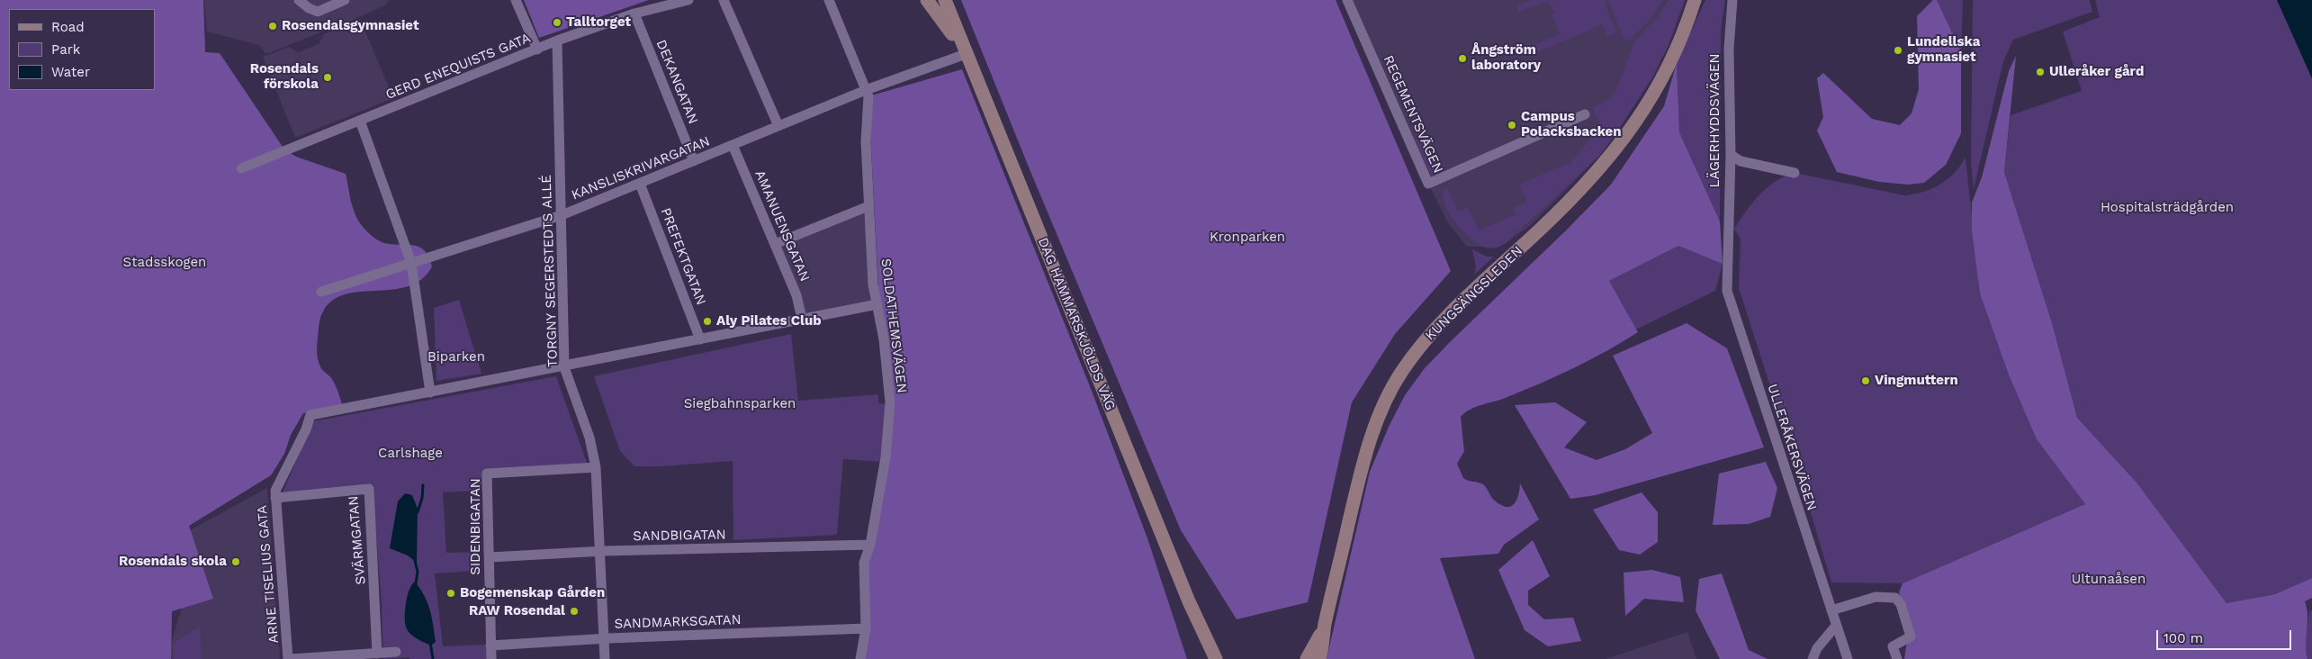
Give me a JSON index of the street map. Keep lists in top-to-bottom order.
{
  "streets": {
    "main road": ["KUNGSÄNGSLEDEN", "DAG HAMMARSKJÖLDS VÄG"],
    "street": [
      "GERD ENEQUISTS GATA",
      "DEKANGATAN",
      "REGEMENTSVÄGEN",
      "LÄGERHYDDSVÄGEN",
      "KANSLISKRIVARGATAN",
      "AMANUENSGATAN",
      "PREFEKTGATAN",
      "TORGNY SEGERSTEDTS ALLÉ",
      "SOLDATHEMSVÄGEN",
      "ULLERÅKERSVÄGEN",
      "SIDENBIGATAN",
      "SANDBIGATAN",
      "SVÄRMGATAN",
      "ARNE TISELIUS GATA",
      "SANDMARKSGATAN"
    ]
  },
  "crossings": [
    ["GERD ENEQUISTS GATA", "DEKANGATAN"],
    ["GERD ENEQUISTS GATA", "TORGNY SEGERSTEDTS ALLÉ"],
    ["DEKANGATAN", "KANSLISKRIVARGATAN"],
    ["LÄGERHYDDSVÄGEN", "ULLERÅKERSVÄGEN"],
    ["KANSLISKRIVARGATAN", "AMANUENSGATAN"],
    ["KANSLISKRIVARGATAN", "PREFEKTGATAN"],
    ["KANSLISKRIVARGATAN", "TORGNY SEGERSTEDTS ALLÉ"],
    ["KANSLISKRIVARGATAN", "DAG HAMMARSKJÖLDS VÄG"],
    ["KANSLISKRIVARGATAN", "SOLDATHEMSVÄGEN"],
    ["TORGNY SEGERSTEDTS ALLÉ", "SIDENBIGATAN"],
    ["TORGNY SEGERSTEDTS ALLÉ", "SANDBIGATAN"],
    ["TORGNY SEGERSTEDTS ALLÉ", "SANDMARKSGATAN"],
    ["SOLDATHEMSVÄGEN", "SANDBIGATAN"],
    ["SOLDATHEMSVÄGEN", "SANDMARKSGATAN"],
    ["SIDENBIGATAN", "SANDBIGATAN"],
    ["SIDENBIGATAN", "SANDMARKSGATAN"],
    ["SVÄRMGATAN", "ARNE TISELIUS GATA"]
  ],
  "parks": [
    "Hospitalsträdgården",
    "Kronparken",
    "Stadsskogen",
    "Biparken",
    "Siegbahnsparken",
    "Carlshage",
    "Ultunaåsen"
  ],
  "places": [
    "Talltorget",
    "Rosendalsgymnasiet",
    "Lundellska gymnasiet",
    "Ångström laboratory",
    "Ulleråker gård",
    "Rosendals förskola",
    "Campus Polacksbacken",
    "Aly Pilates Club",
    "Vingmuttern",
    "Rosendals skola",
    "Bogemenskap Gården",
    "RAW Rosendal"
  ],
  "legend": ["Road", "Park", "Water"],
  "scale_bar": "100 m"
}
